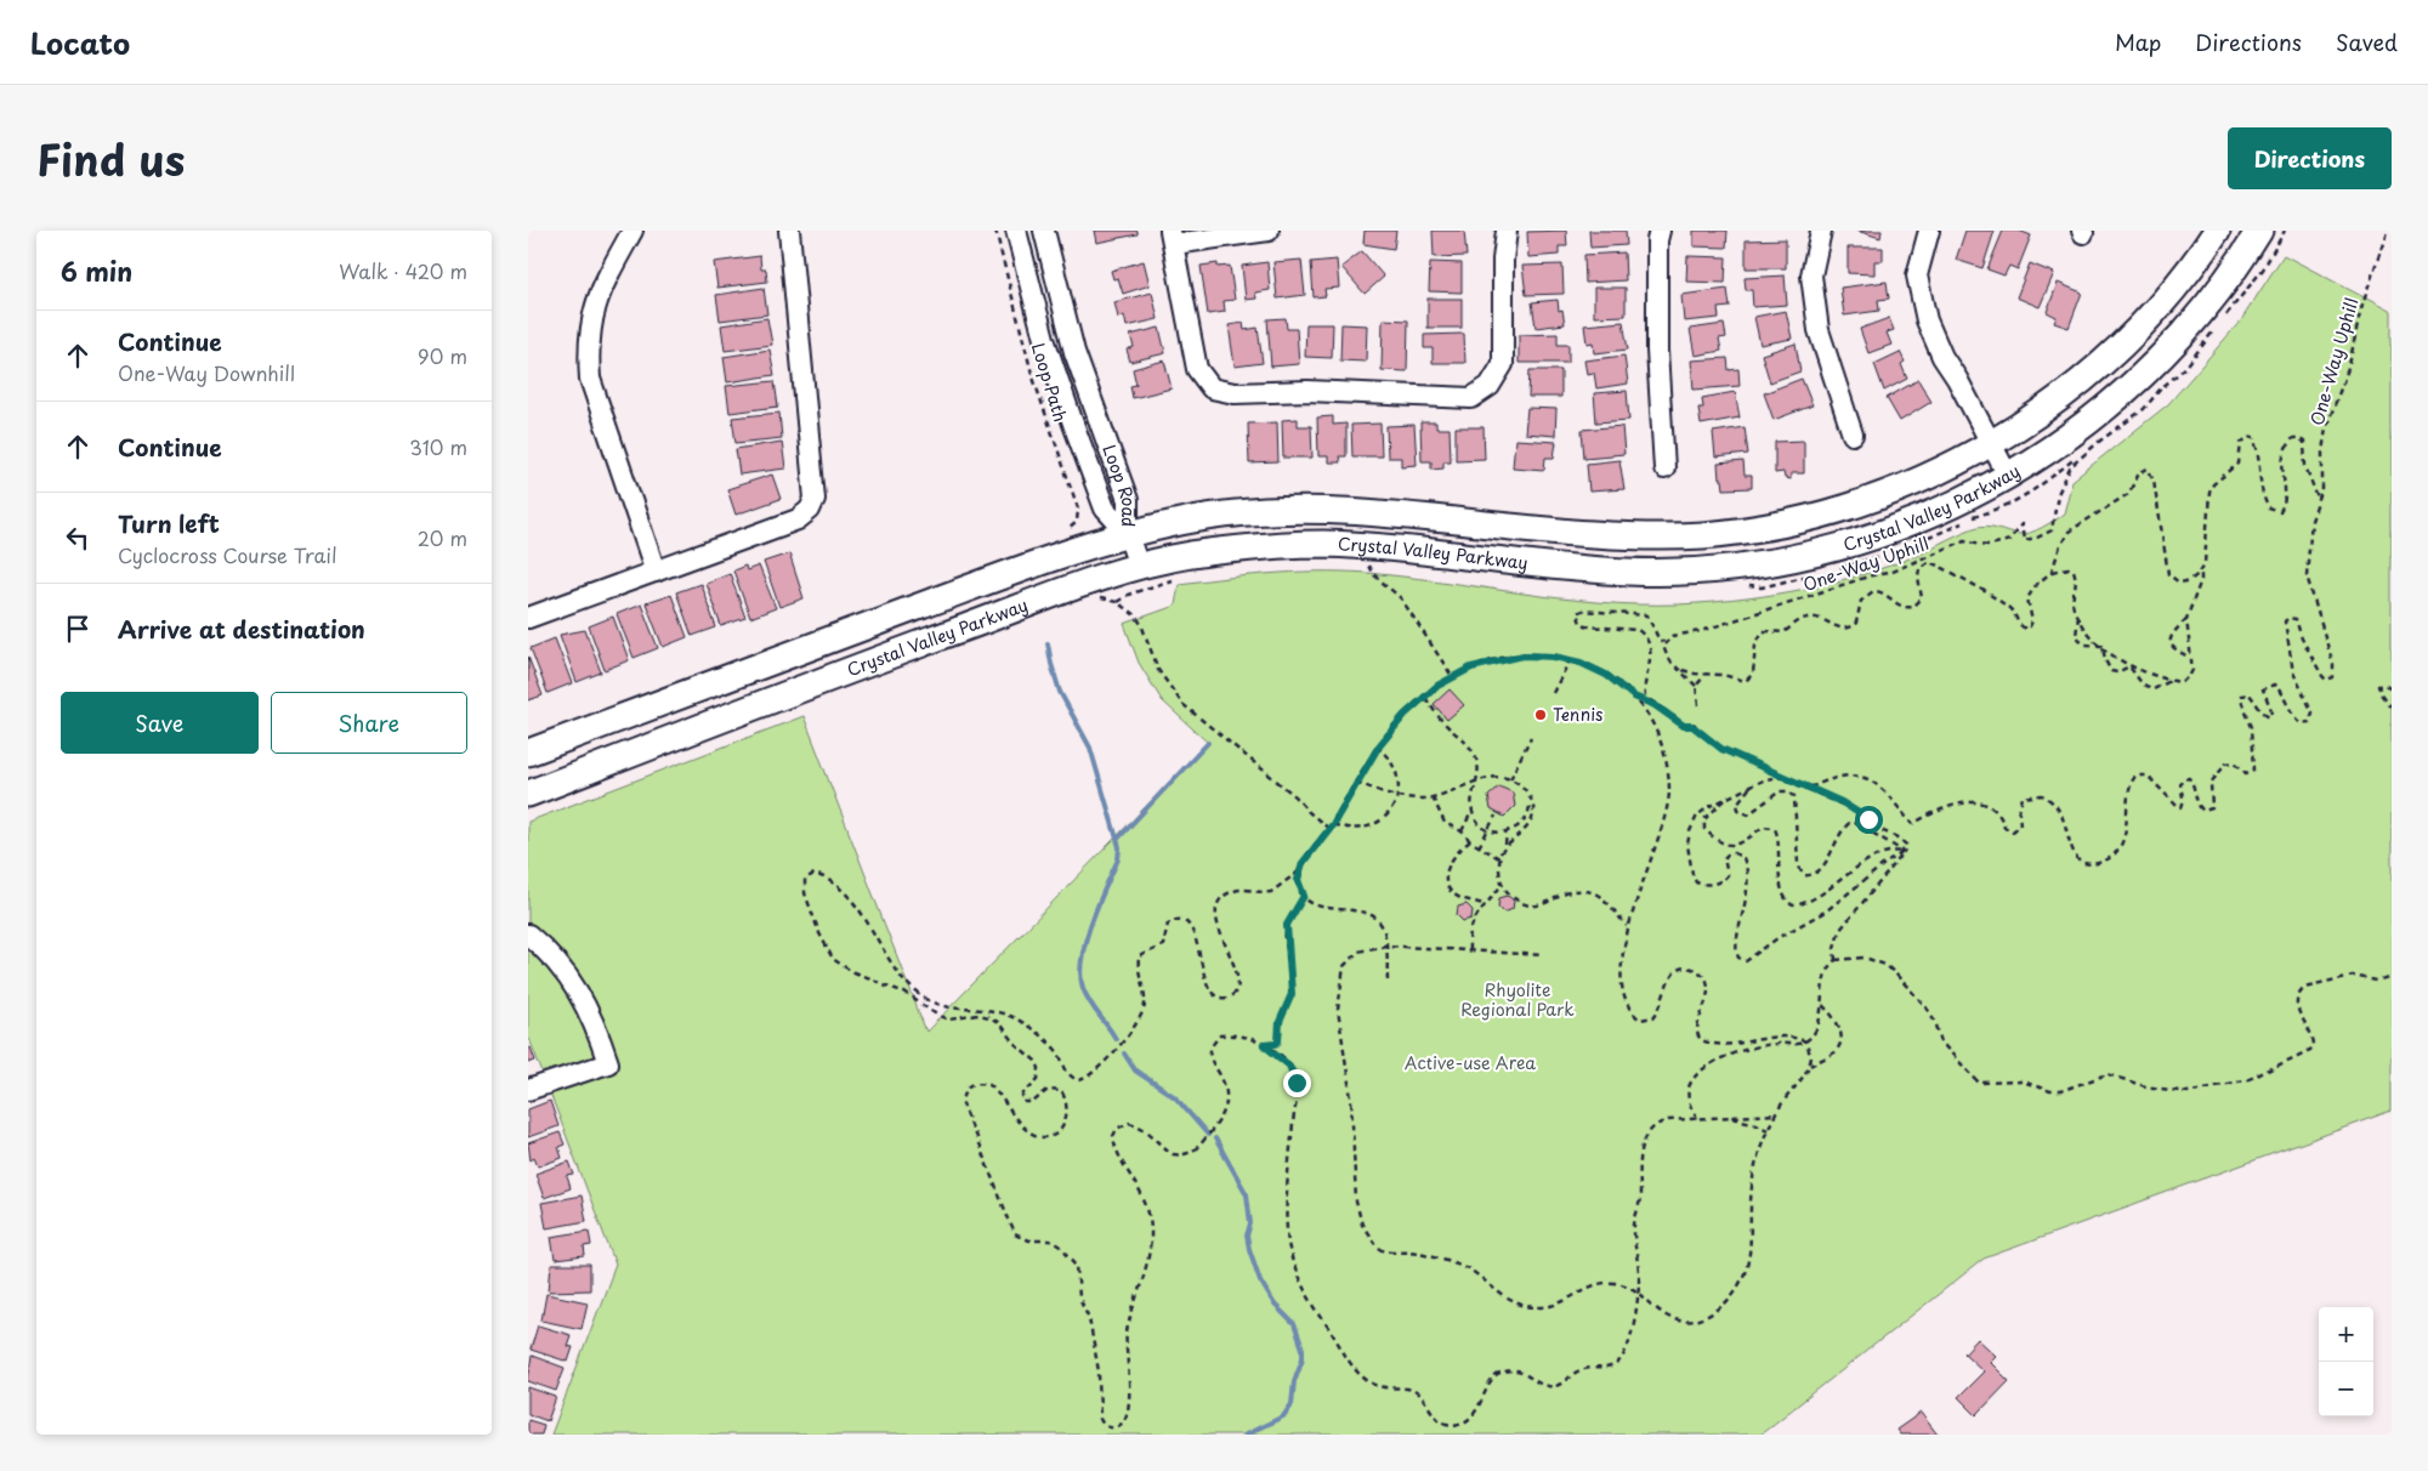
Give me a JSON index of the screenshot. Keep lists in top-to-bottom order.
{
  "streets": {
    "main road": ["Crystal Valley Parkway"],
    "street": ["Loop Road"],
    "path": ["One-Way Uphill", "Loop Path"]
  },
  "crossings": [
    ["Loop Road", "Crystal Valley Parkway"]
  ],
  "parks": ["Rhyolite Regional Park", "Active-use Area"],
  "places": ["Tennis"],
  "page": {
    "header": "Locato",
    "nav": ["Map", "Directions", "Saved"],
    "title": "Find us",
    "buttons": [
      "Directions",
      ["Save", "Share"]
    ],
    "heading": ["6 min", "Walk · 420 m"],
    "list": [
      ["Continue", "One-Way Downhill", "90 m"],
      ["Continue", "310 m"],
      ["Turn left", "Cyclocross Course Trail", "20 m"],
      "Arrive at destination"
    ],
    "map_buttons": ["+", "−"]
  }
}
